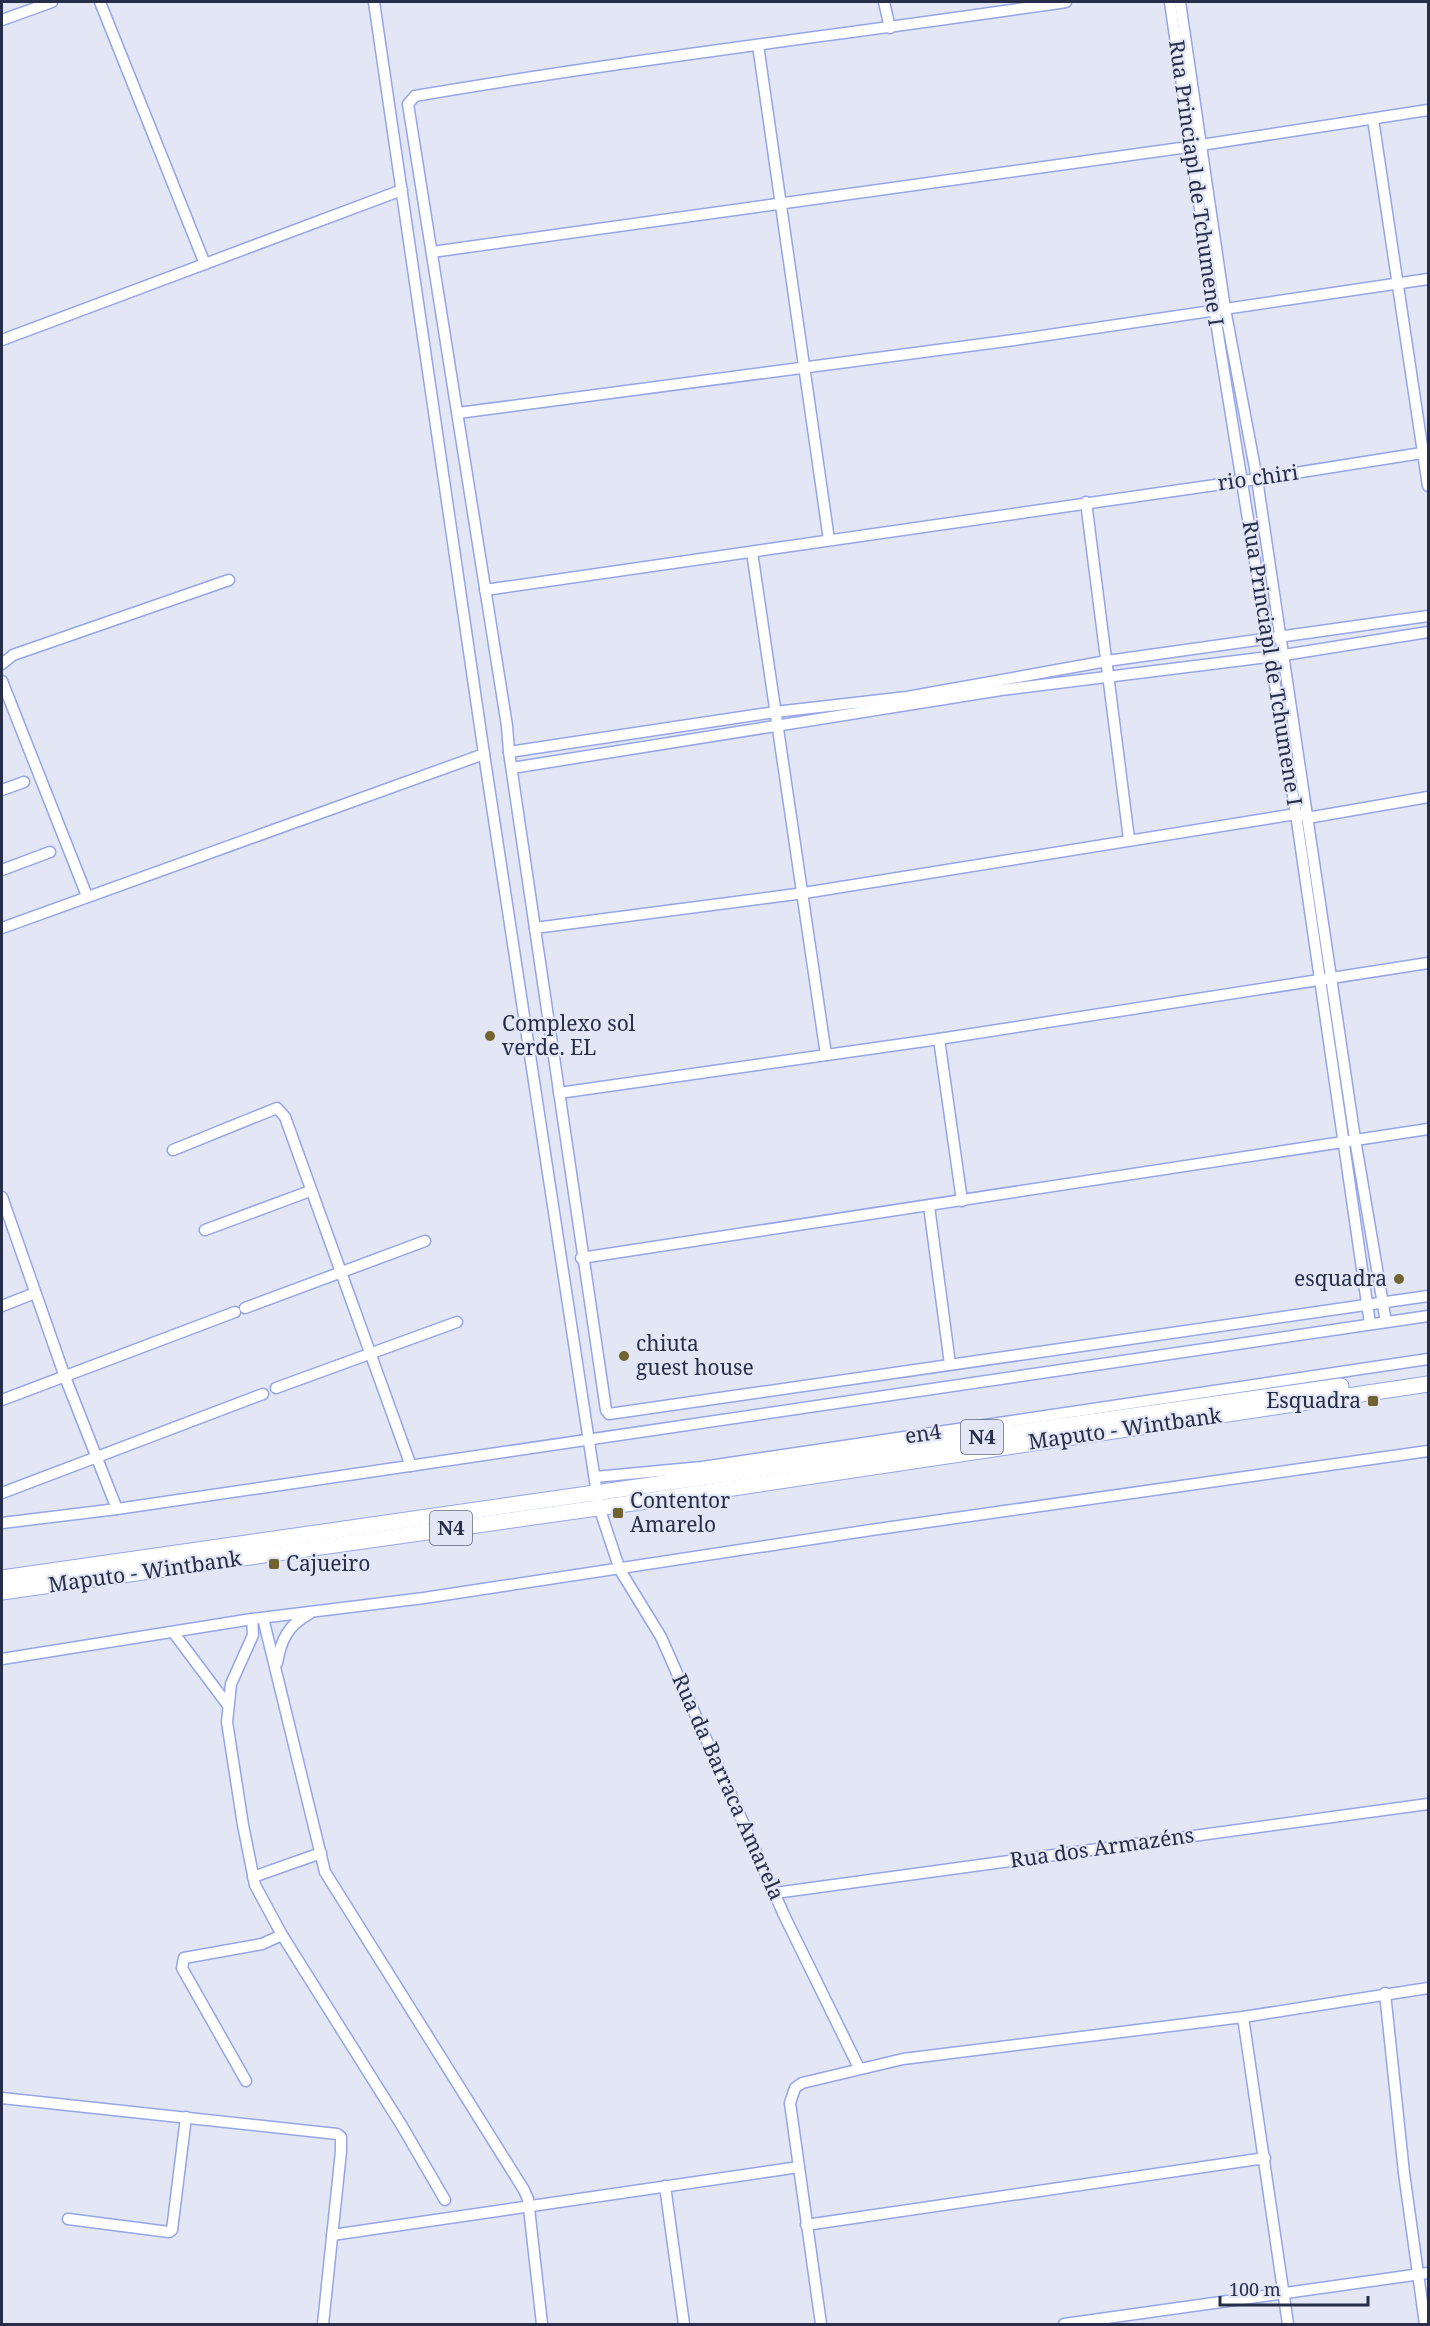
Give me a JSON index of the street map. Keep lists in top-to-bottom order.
{
  "streets": {
    "highway": ["Maputo - Wintbank", "N4"],
    "street": [
      "Rua Princiapl de Tchumene I",
      "rio chiri",
      "en4",
      "Rua da Barraca Amarela",
      "Rua dos Armazéns"
    ]
  },
  "crossings": [
    ["Rua Princiapl de Tchumene I", "rio chiri"],
    ["Maputo - Wintbank", "Rua da Barraca Amarela"],
    ["en4", "Rua da Barraca Amarela"],
    ["Rua da Barraca Amarela", "Rua dos Armazéns"]
  ],
  "places": {
    "other": ["Complexo sol verde. EL", "esquadra", "chiuta guest house"],
    "transit": ["Esquadra", "Contentor Amarelo", "Cajueiro"]
  },
  "scale_bar": "100 m"
}
